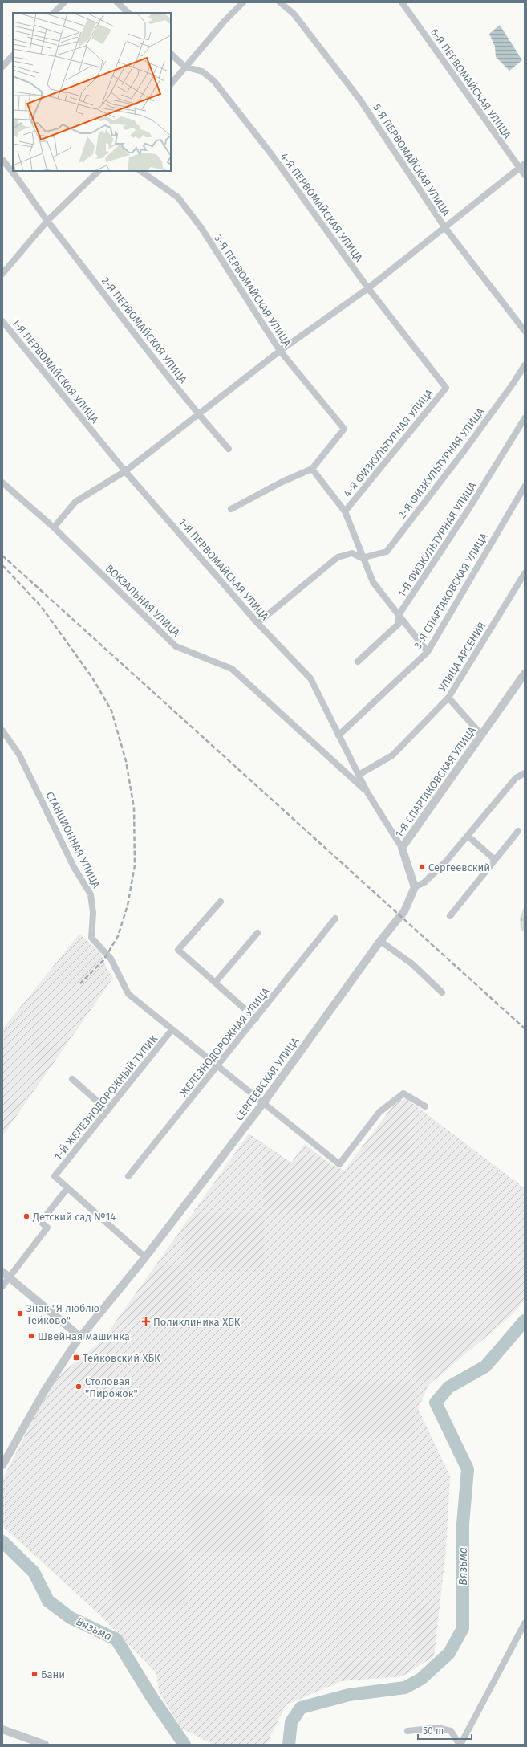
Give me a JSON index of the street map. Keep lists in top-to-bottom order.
{
  "streets": {
    "street": [
      "6-Я ПЕРВОМАЙСКАЯ УЛИЦА",
      "5-Я ПЕРВОМАЙСКАЯ УЛИЦА",
      "4-Я ПЕРВОМАЙСКАЯ УЛИЦА",
      "3-Я ПЕРВОМАЙСКАЯ УЛИЦА",
      "2-Я ПЕРВОМАЙСКАЯ УЛИЦА",
      "1-Я ПЕРВОМАЙСКАЯ УЛИЦА",
      "4-Я ФИЗКУЛЬТУРНАЯ УЛИЦА",
      "2-Я ФИЗКУЛЬТУРНАЯ УЛИЦА",
      "1-Я ФИЗКУЛЬТУРНАЯ УЛИЦА",
      "3-Я СПАРТАКОВСКАЯ УЛИЦА",
      "ВОКЗАЛЬНАЯ УЛИЦА",
      "УЛИЦА АРСЕНИЯ",
      "1-Я СПАРТАКОВСКАЯ УЛИЦА",
      "СТАНЦИОННАЯ УЛИЦА",
      "ЖЕЛЕЗНОДОРОЖНАЯ УЛИЦА",
      "СЕРГЕЕВСКАЯ УЛИЦА",
      "1-Й ЖЕЛЕЗНОДОРОЖНЫЙ ТУПИК"
    ]
  },
  "crossings": [
    ["4-Я ПЕРВОМАЙСКАЯ УЛИЦА", "4-Я ФИЗКУЛЬТУРНАЯ УЛИЦА"],
    ["1-Я ПЕРВОМАЙСКАЯ УЛИЦА", "3-Я СПАРТАКОВСКАЯ УЛИЦА"],
    ["1-Я ПЕРВОМАЙСКАЯ УЛИЦА", "ВОКЗАЛЬНАЯ УЛИЦА"],
    ["1-Я ПЕРВОМАЙСКАЯ УЛИЦА", "УЛИЦА АРСЕНИЯ"],
    ["1-Я ПЕРВОМАЙСКАЯ УЛИЦА", "1-Я СПАРТАКОВСКАЯ УЛИЦА"],
    ["1-Я СПАРТАКОВСКАЯ УЛИЦА", "СЕРГЕЕВСКАЯ УЛИЦА"],
    ["СТАНЦИОННАЯ УЛИЦА", "ЖЕЛЕЗНОДОРОЖНАЯ УЛИЦА"],
    ["СТАНЦИОННАЯ УЛИЦА", "СЕРГЕЕВСКАЯ УЛИЦА"],
    ["СТАНЦИОННАЯ УЛИЦА", "1-Й ЖЕЛЕЗНОДОРОЖНЫЙ ТУПИК"]
  ],
  "water": ["Вязьма"],
  "places": {
    "other": [
      "Сергеевский",
      "Детский сад №14",
      "Знак \"Я люблю Тейково\"",
      "Швейная машинка",
      "Столовая \"Пирожок\"",
      "Бани"
    ],
    "health": ["Поликлиника ХБК"],
    "transit": ["Тейковский ХБК"]
  },
  "scale_bar": "50 m"
}
